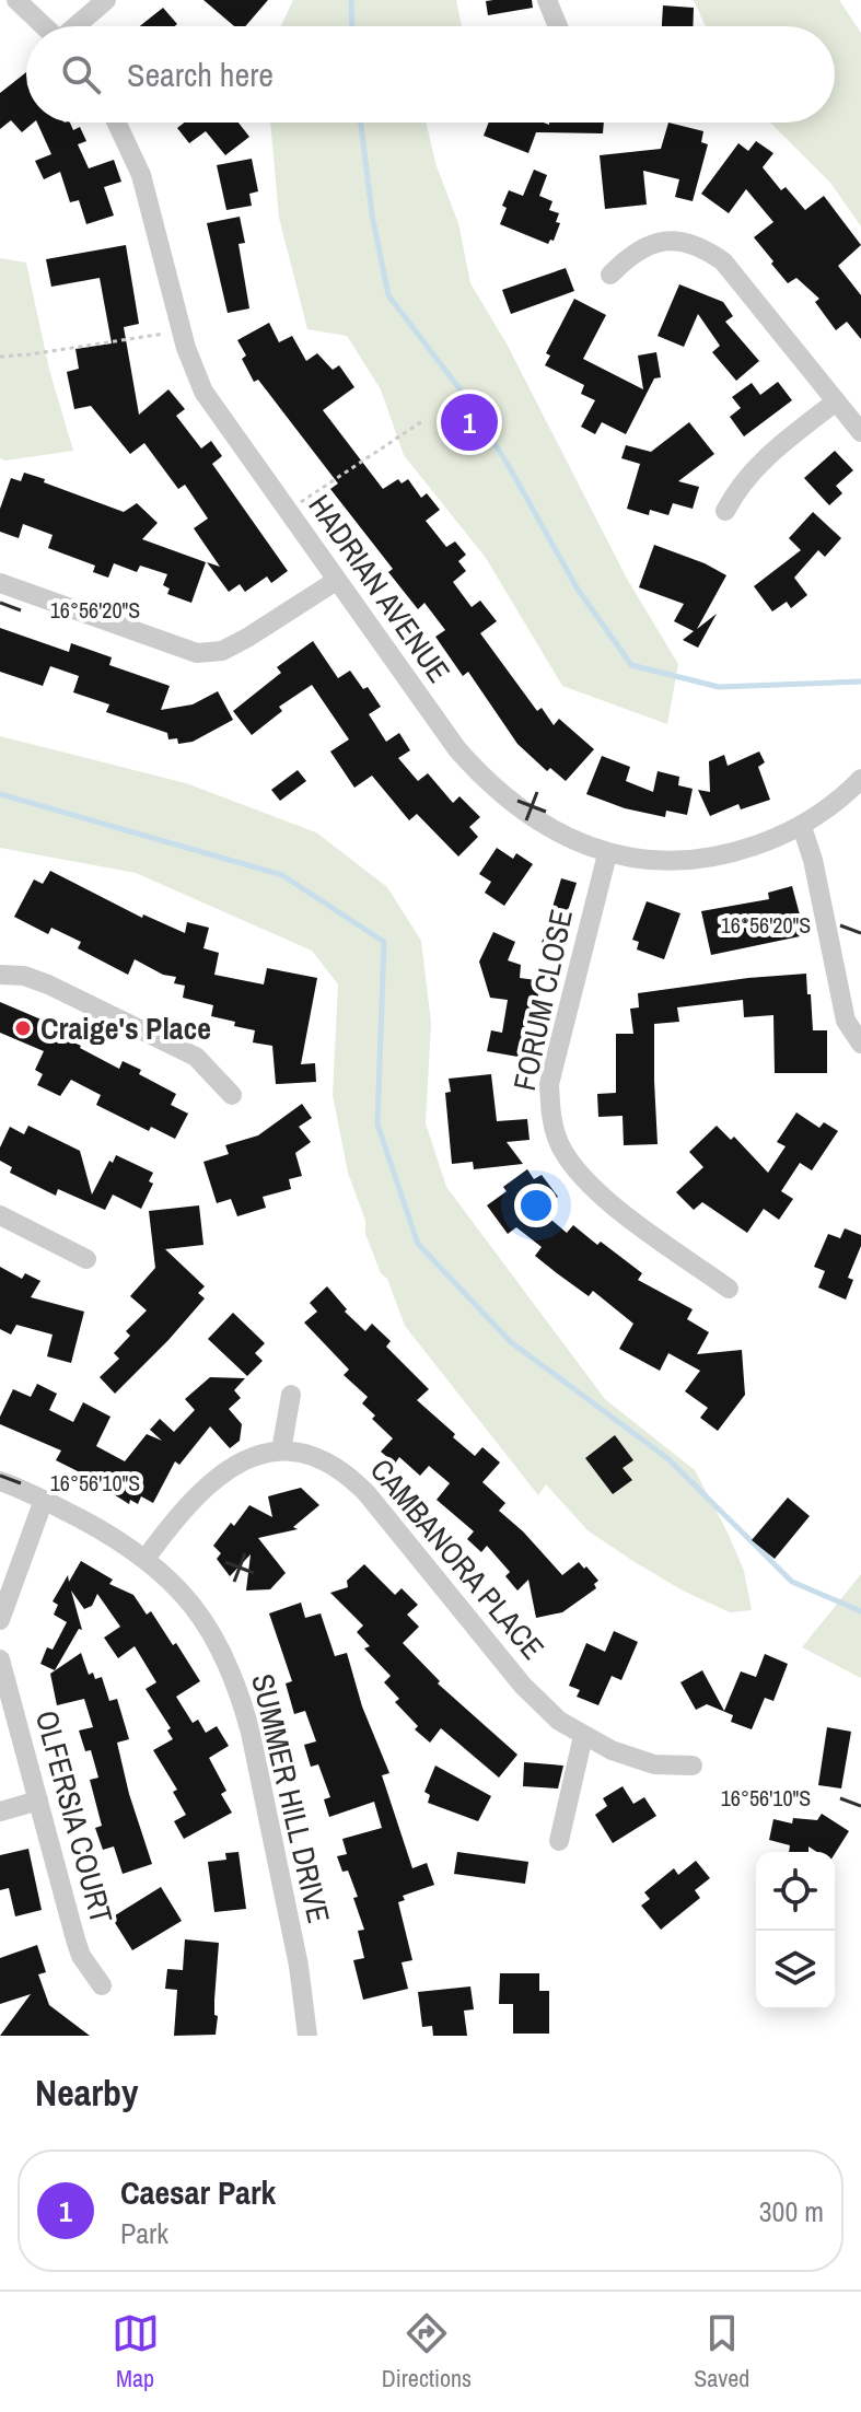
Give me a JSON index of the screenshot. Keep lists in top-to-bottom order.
{
  "streets": {
    "street": [
      "HADRIAN AVENUE",
      "FORUM CLOSE",
      "CAMBANORA PLACE",
      "SUMMER HILL DRIVE",
      "OLFERSIA COURT"
    ]
  },
  "crossings": [
    ["HADRIAN AVENUE", "FORUM CLOSE"],
    ["CAMBANORA PLACE", "SUMMER HILL DRIVE"]
  ],
  "places": ["Craige's Place"],
  "page": {
    "search": "Search here",
    "pins": "1",
    "heading": "Nearby",
    "list": [
      {
        "mark": "1",
        "name": "Caesar Park",
        "note": "Park",
        "value": "300 m"
      }
    ],
    "nav": ["Map", "Directions", "Saved"]
  },
  "coordinates": ["16°56'20\"S", "16°56'10\"S"]
}
